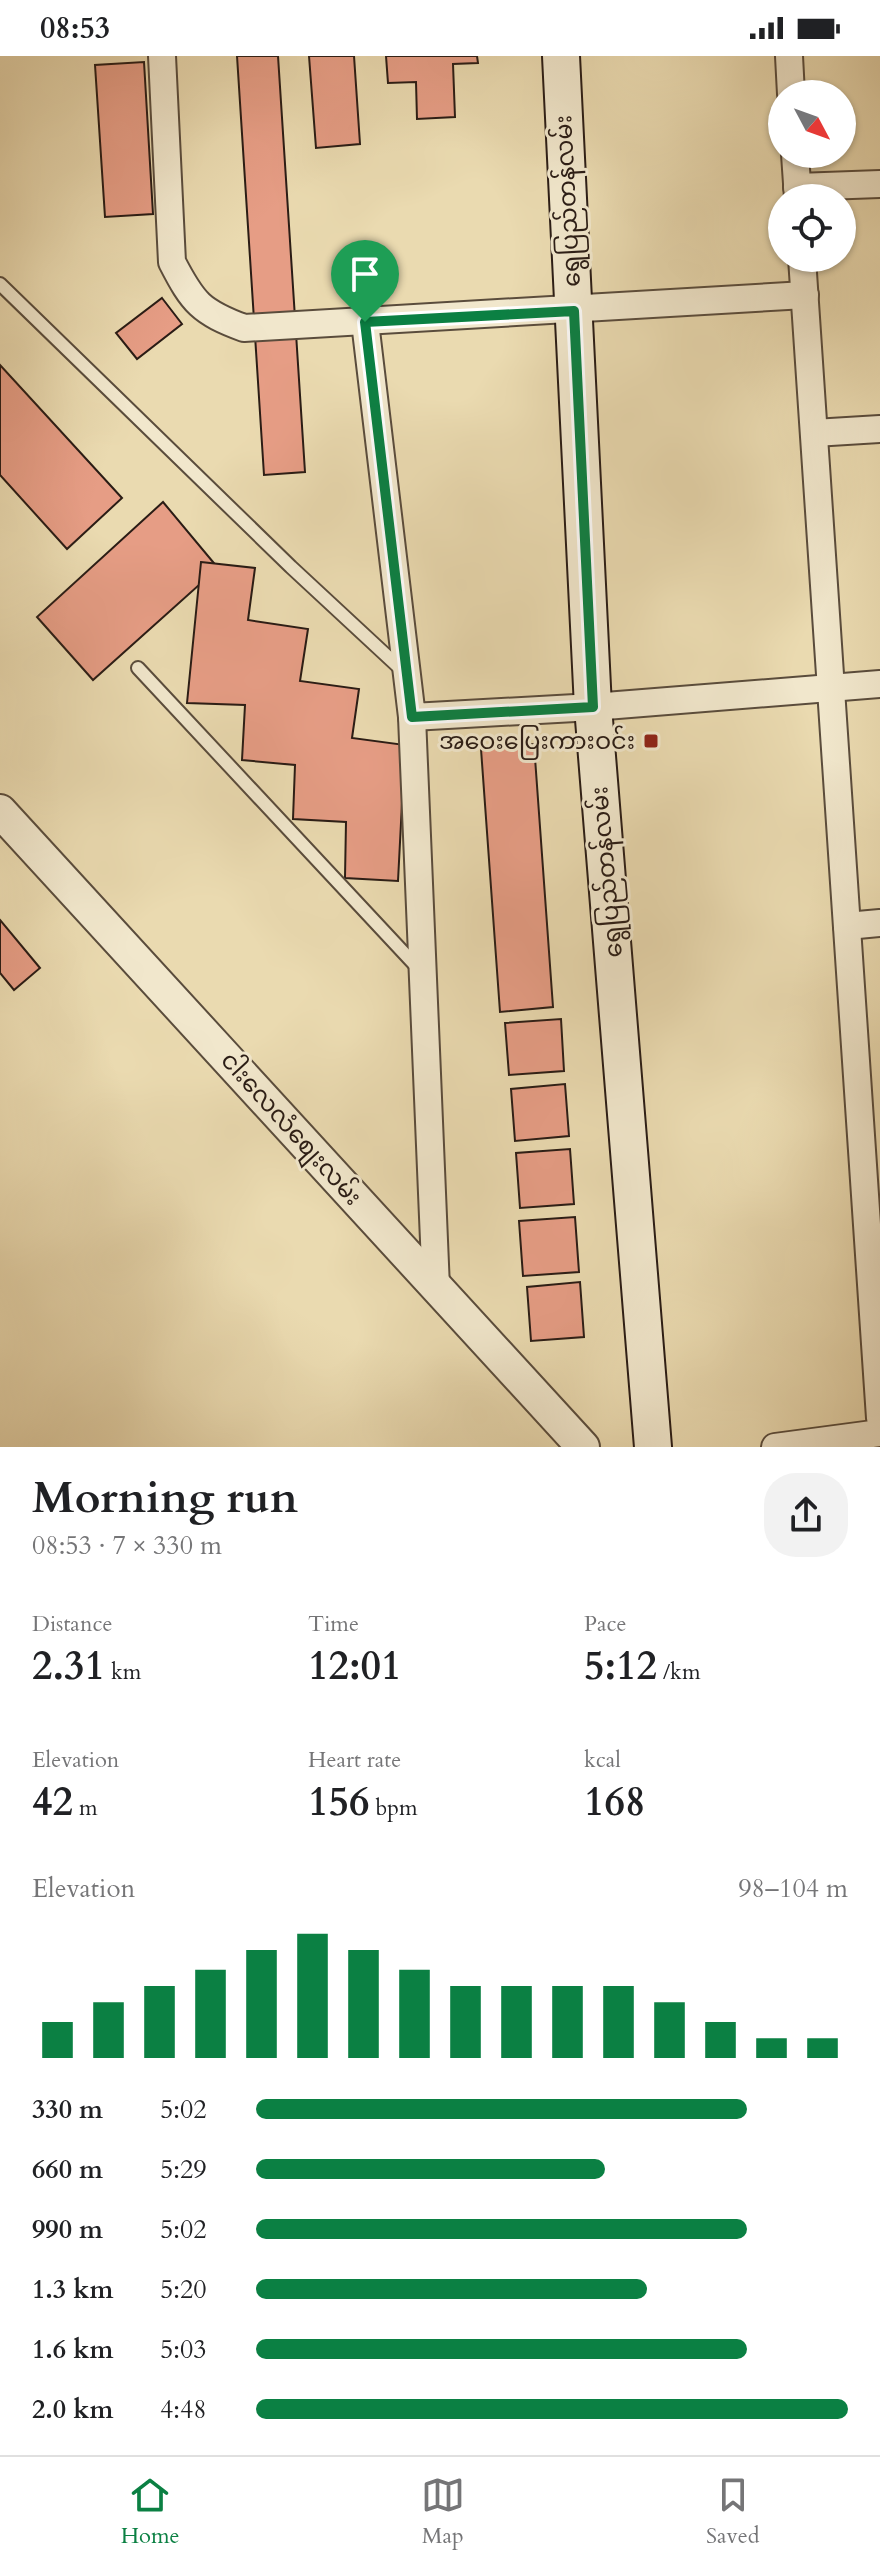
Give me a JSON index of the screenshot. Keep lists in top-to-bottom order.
{
  "streets": {
    "main road": ["ရွေပြည်တန်လမ်း"],
    "street": ["ငါးလေလံစျေးလမ်း"]
  },
  "places": {
    "transit": ["အဝေးပြေးကားဝင်း"]
  },
  "north": "bottom right",
  "page": {
    "status": "08:53",
    "heading": ["Morning run", "08:53 · 7 × 330 m"],
    "stats": [
      ["Distance", "2.31 km"],
      ["Time", "12:01"],
      ["Pace", "5:12 /km"],
      ["Elevation", "42 m"],
      ["Heart rate", "156 bpm"],
      ["kcal", "168"]
    ],
    "chart": ["Elevation", "98–104 m"],
    "list": [
      {
        "name": "330 m",
        "note": "5:02"
      },
      {
        "name": "660 m",
        "note": "5:29"
      },
      {
        "name": "990 m",
        "note": "5:02"
      },
      {
        "name": "1.3 km",
        "note": "5:20"
      },
      {
        "name": "1.6 km",
        "note": "5:03"
      },
      {
        "name": "2.0 km",
        "note": "4:48"
      }
    ],
    "tabs": ["Home", "Map", "Saved"]
  }
}
